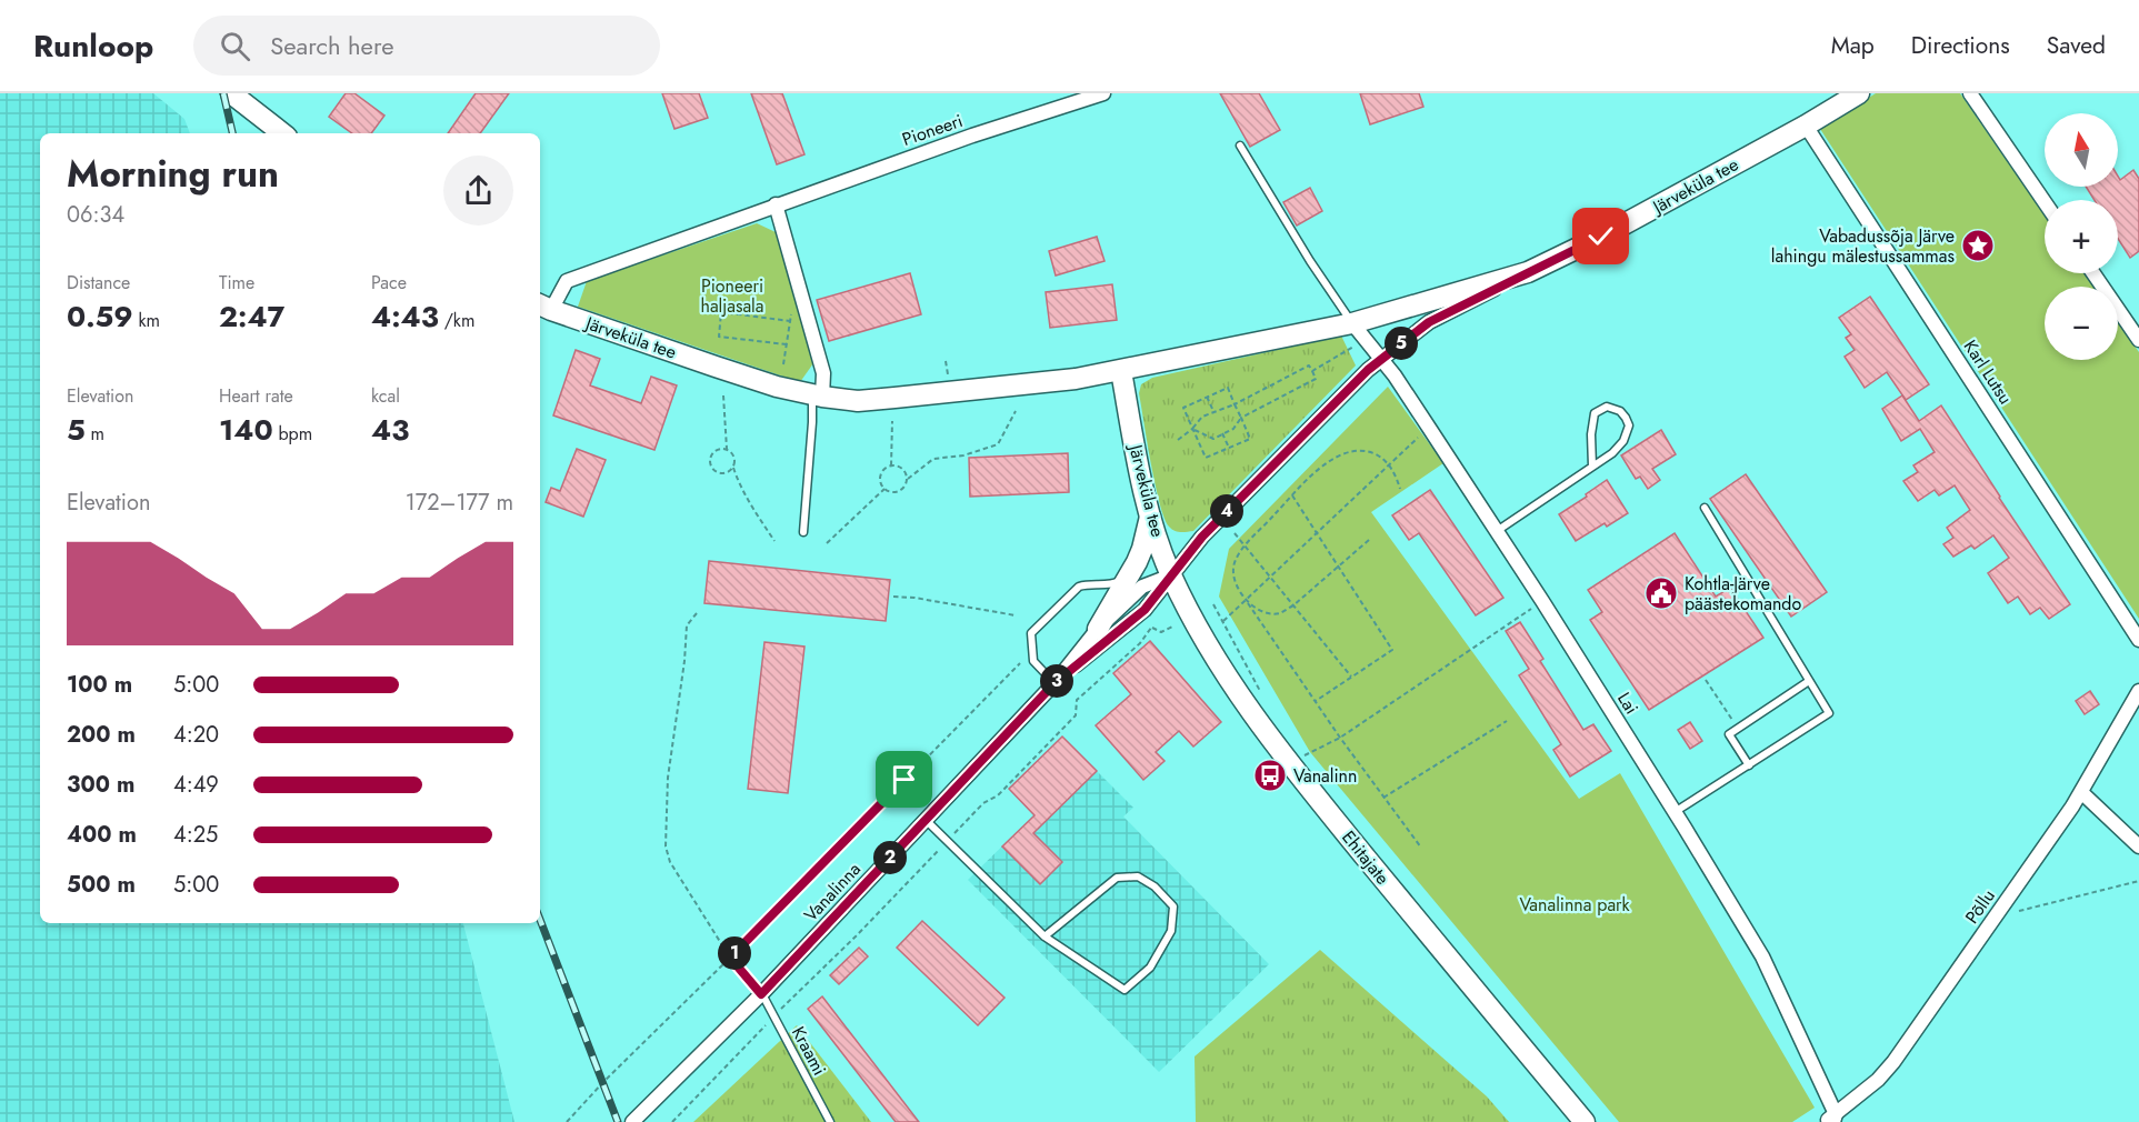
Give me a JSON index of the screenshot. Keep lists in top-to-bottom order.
{
  "streets": {
    "main road": ["Järveküla tee", "Ehitajate"],
    "street": [
      "Pioneeri",
      "Karl Lutsu",
      "Lai",
      "Vanalinna",
      "Põllu"
    ],
    "lane": ["Kraami"]
  },
  "crossings": [
    ["Pioneeri", "Järveküla tee"],
    ["Järveküla tee", "Karl Lutsu"],
    ["Järveküla tee", "Lai"],
    ["Järveküla tee", "Ehitajate"],
    ["Järveküla tee", "Vanalinna"],
    ["Lai", "Põllu"],
    ["Ehitajate", "Vanalinna"],
    ["Vanalinna", "Kraami"]
  ],
  "parks": ["Pioneeri haljasala", "Vanalinna park"],
  "places": {
    "place": ["Vabadussõja Järve lahingu mälestussammas"],
    "public building": ["Kohtla-Järve päästekomando"],
    "bus stop": ["Vanalinn"]
  },
  "north": "top",
  "page": {
    "header": "Runloop",
    "search": "Search here",
    "nav": ["Map", "Directions", "Saved"],
    "map_buttons": ["+", "−"],
    "heading": ["Morning run", "06:34"],
    "stats": [
      ["Distance", "0.59 km"],
      ["Time", "2:47"],
      ["Pace", "4:43 /km"],
      ["Elevation", "5 m"],
      ["Heart rate", "140 bpm"],
      ["kcal", "43"]
    ],
    "pins": [
      "5",
      "4",
      "3",
      "2",
      "1"
    ],
    "chart": ["Elevation", "172–177 m"],
    "list": [
      {
        "name": "100 m",
        "note": "5:00"
      },
      {
        "name": "200 m",
        "note": "4:20"
      },
      {
        "name": "300 m",
        "note": "4:49"
      },
      {
        "name": "400 m",
        "note": "4:25"
      },
      {
        "name": "500 m",
        "note": "5:00"
      }
    ]
  }
}
